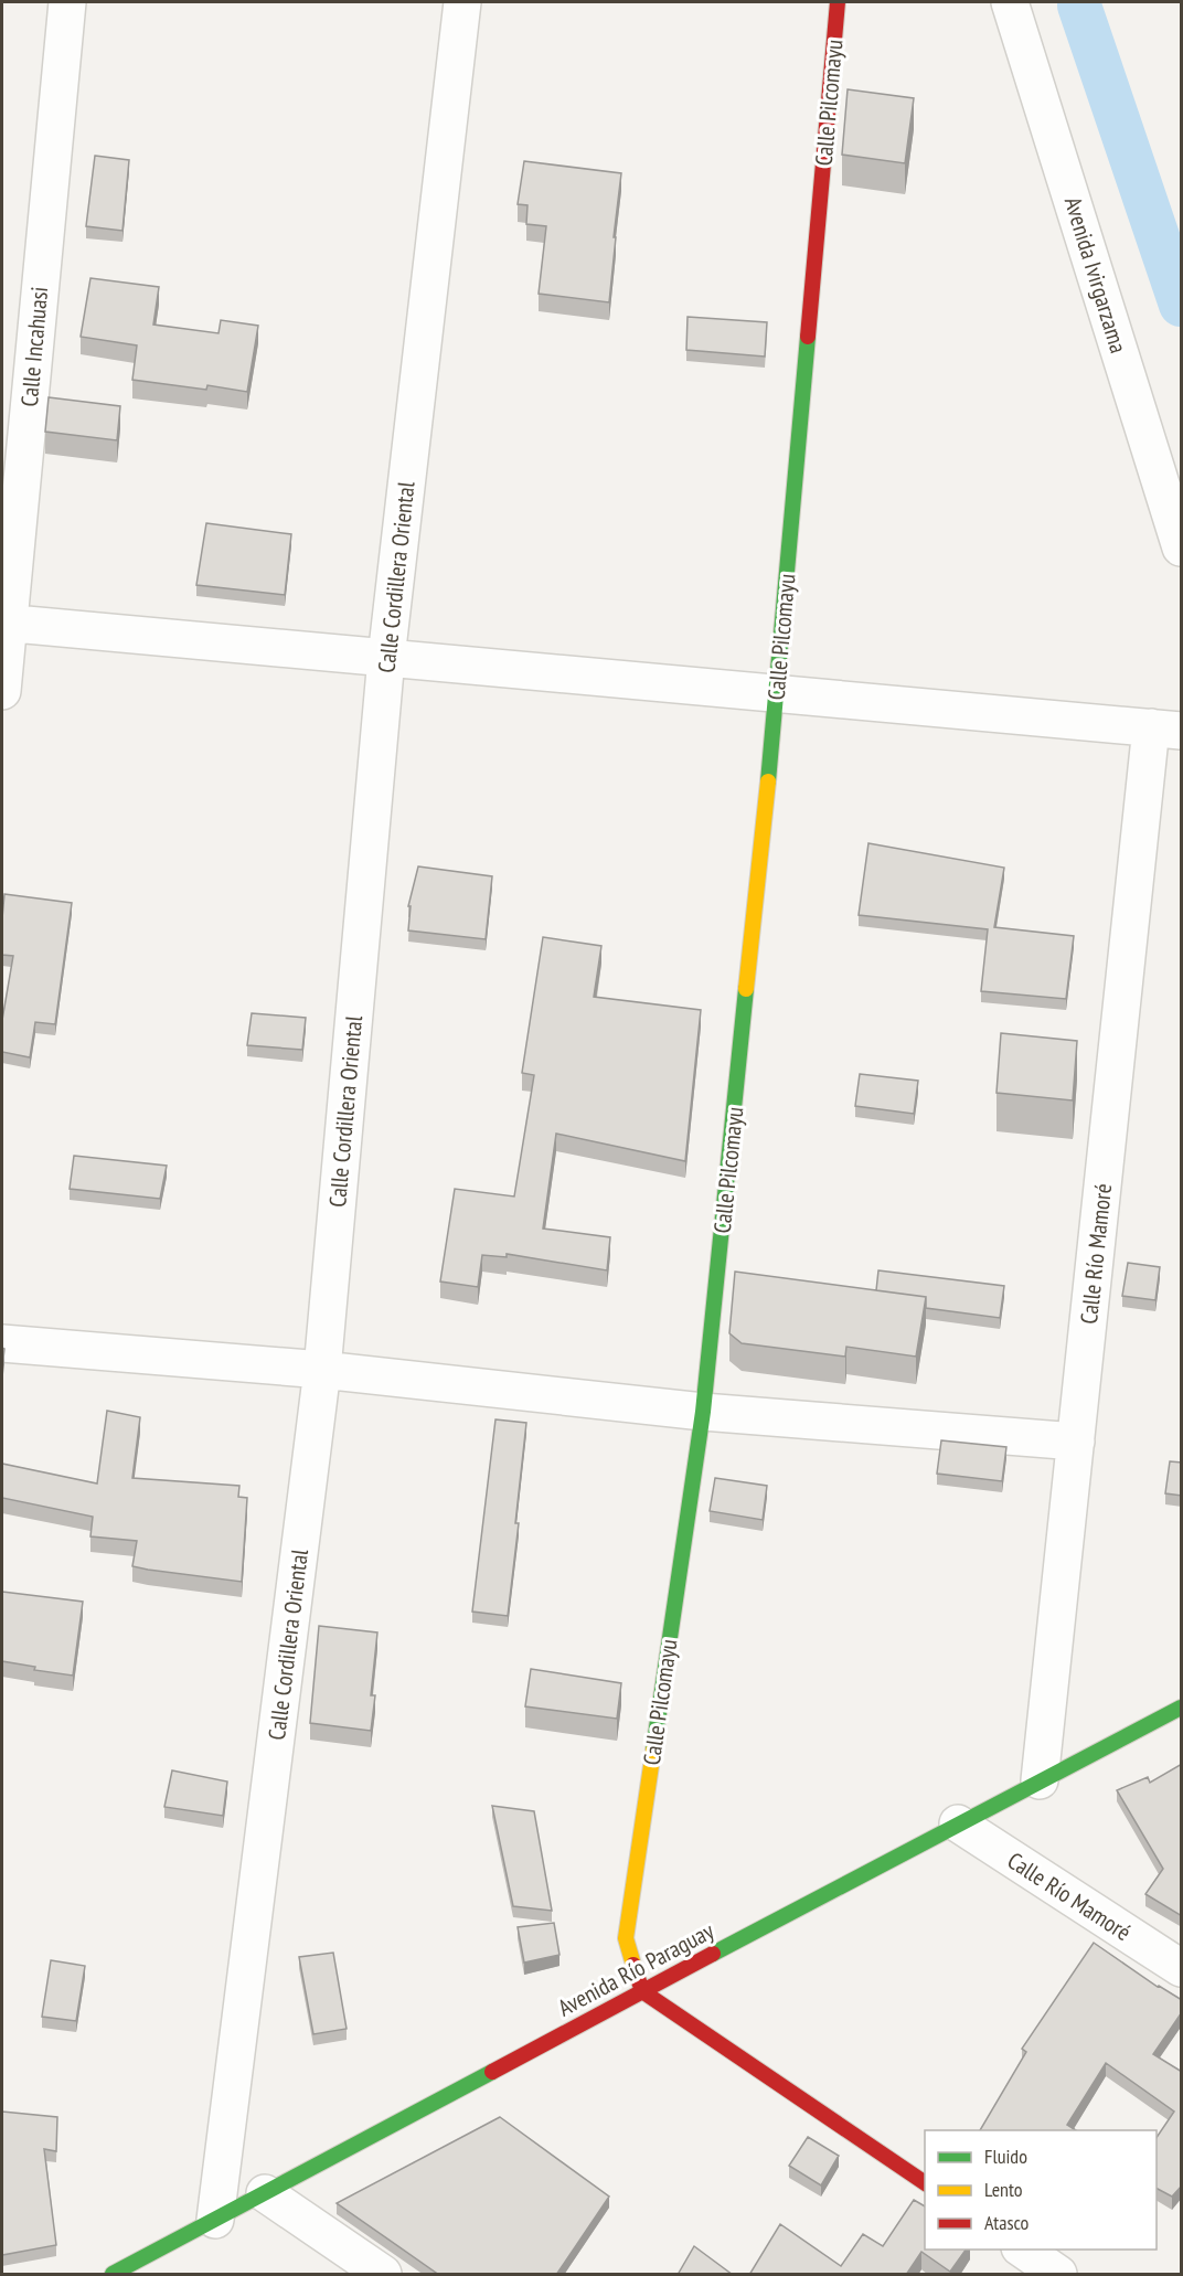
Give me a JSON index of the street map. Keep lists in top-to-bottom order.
{
  "streets": {
    "street": [
      "Calle Pilcomayu",
      "Avenida Ivirgarzama",
      "Calle Incahuasi",
      "Calle Cordillera Oriental",
      "Calle Río Mamoré",
      "Avenida Río Paraguay"
    ]
  },
  "crossings": [
    ["Calle Pilcomayu", "Avenida Río Paraguay"],
    ["Calle Cordillera Oriental", "Avenida Río Paraguay"],
    ["Calle Río Mamoré", "Avenida Río Paraguay"]
  ],
  "legend": ["Fluido", "Lento", "Atasco"]
}
